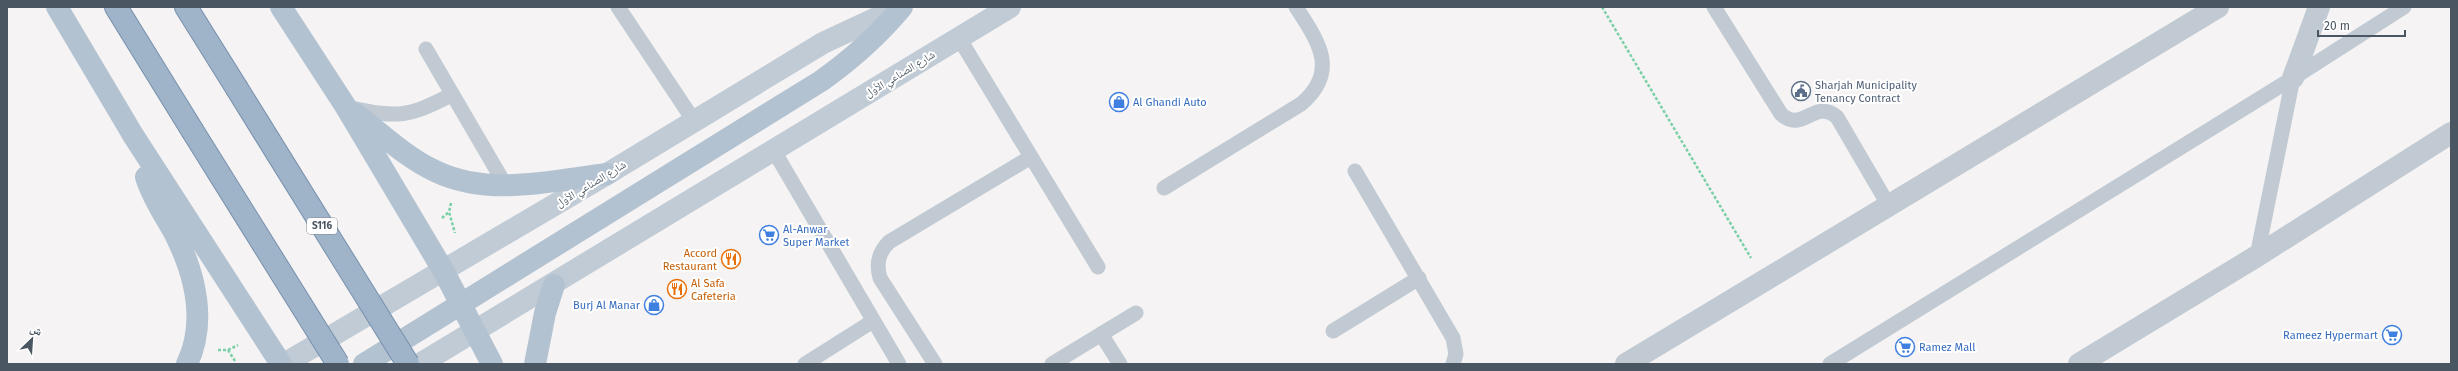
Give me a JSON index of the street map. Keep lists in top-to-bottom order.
{
  "streets": {
    "highway": ["S116"],
    "main road": ["شارع الصناعي الأول"]
  },
  "places": {
    "public building": ["Sharjah Municipality Tenancy Contract"],
    "shop": ["Al Ghandi Auto", "Burj Al Manar"],
    "supermarket": ["Al-Anwar Super Market", "Rameez Hypermart", "Ramez Mall"],
    "restaurant": ["Accord Restaurant", "Al Safa Cafeteria"]
  },
  "scale_bar": "20 m",
  "north": "top right"
}
